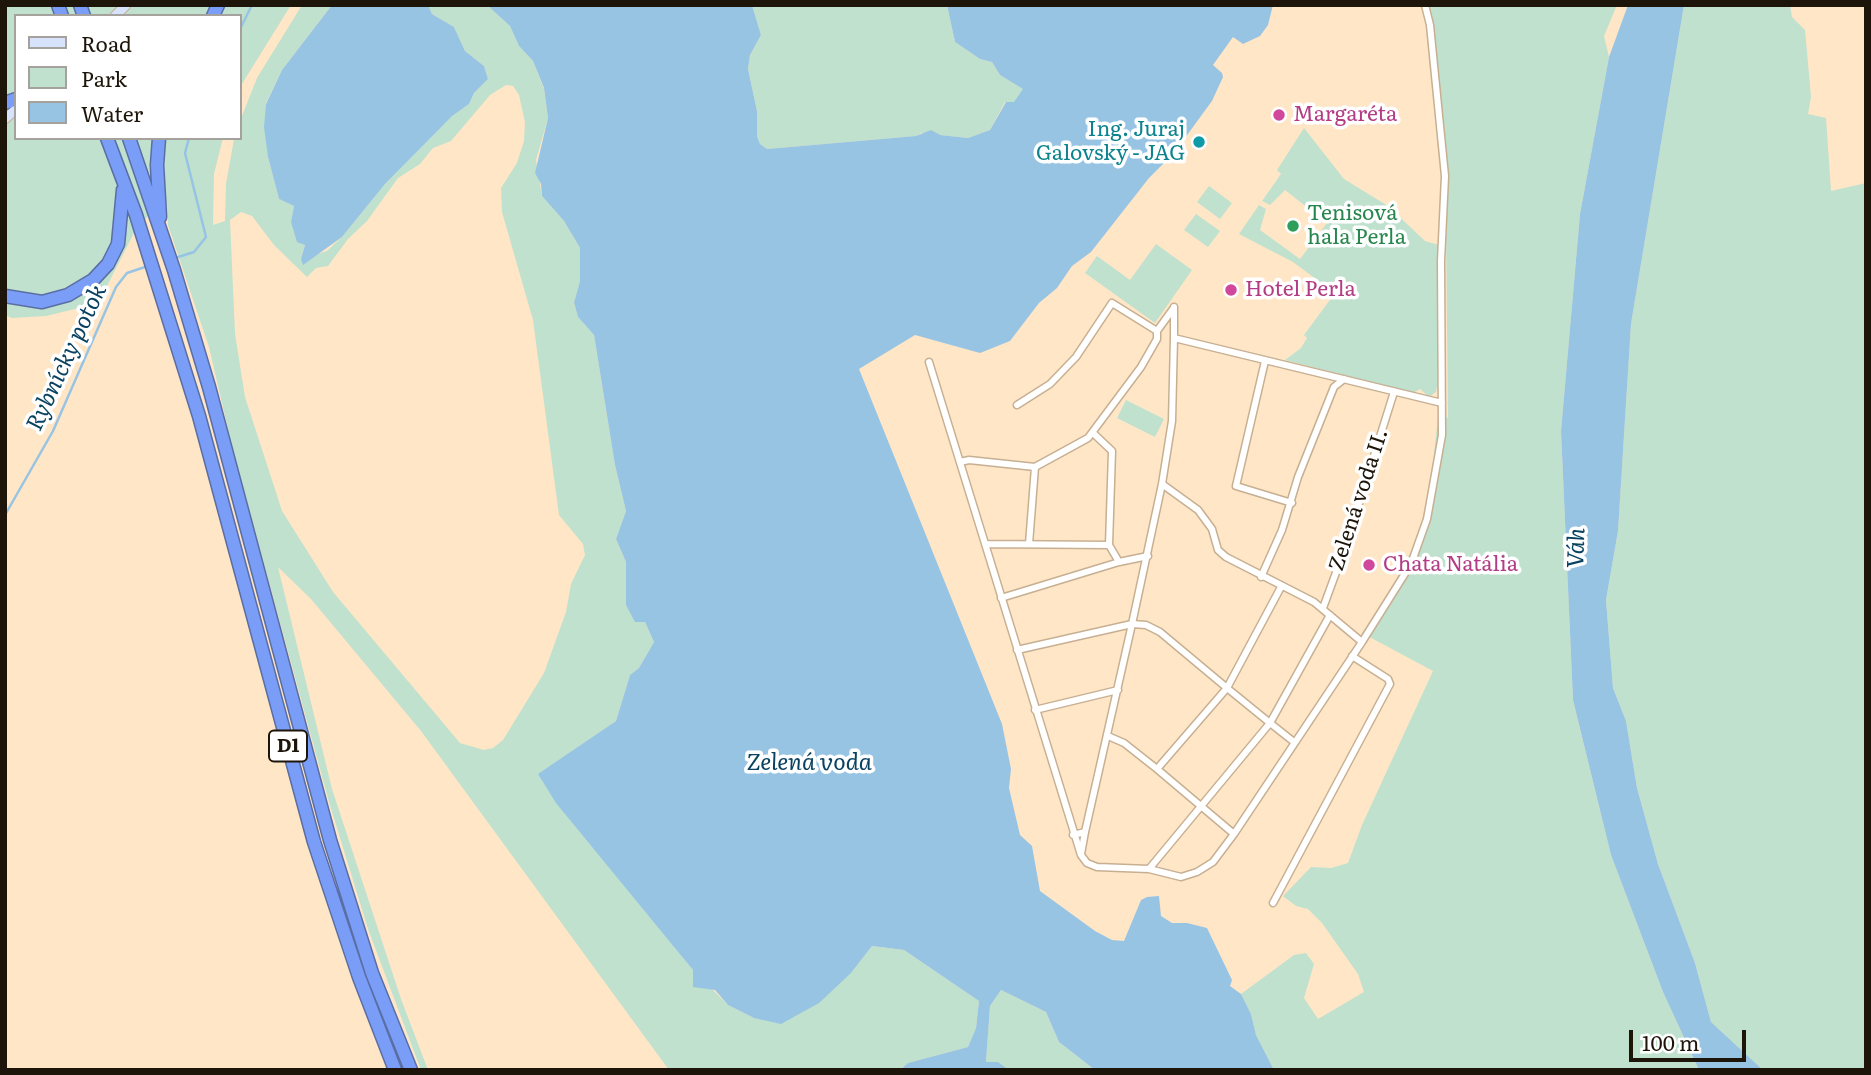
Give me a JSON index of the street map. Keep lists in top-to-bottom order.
{
  "streets": {
    "highway": ["D1"],
    "street": ["Zelená voda II."]
  },
  "water": ["Rybnícky potok", "Váh", "Zelená voda"],
  "places": [
    "Margaréta",
    "Ing. Juraj Galovský - JAG",
    "Tenisová hala Perla",
    "Hotel Perla",
    "Chata Natália"
  ],
  "legend": ["Road", "Park", "Water"],
  "scale_bar": "100 m"
}
